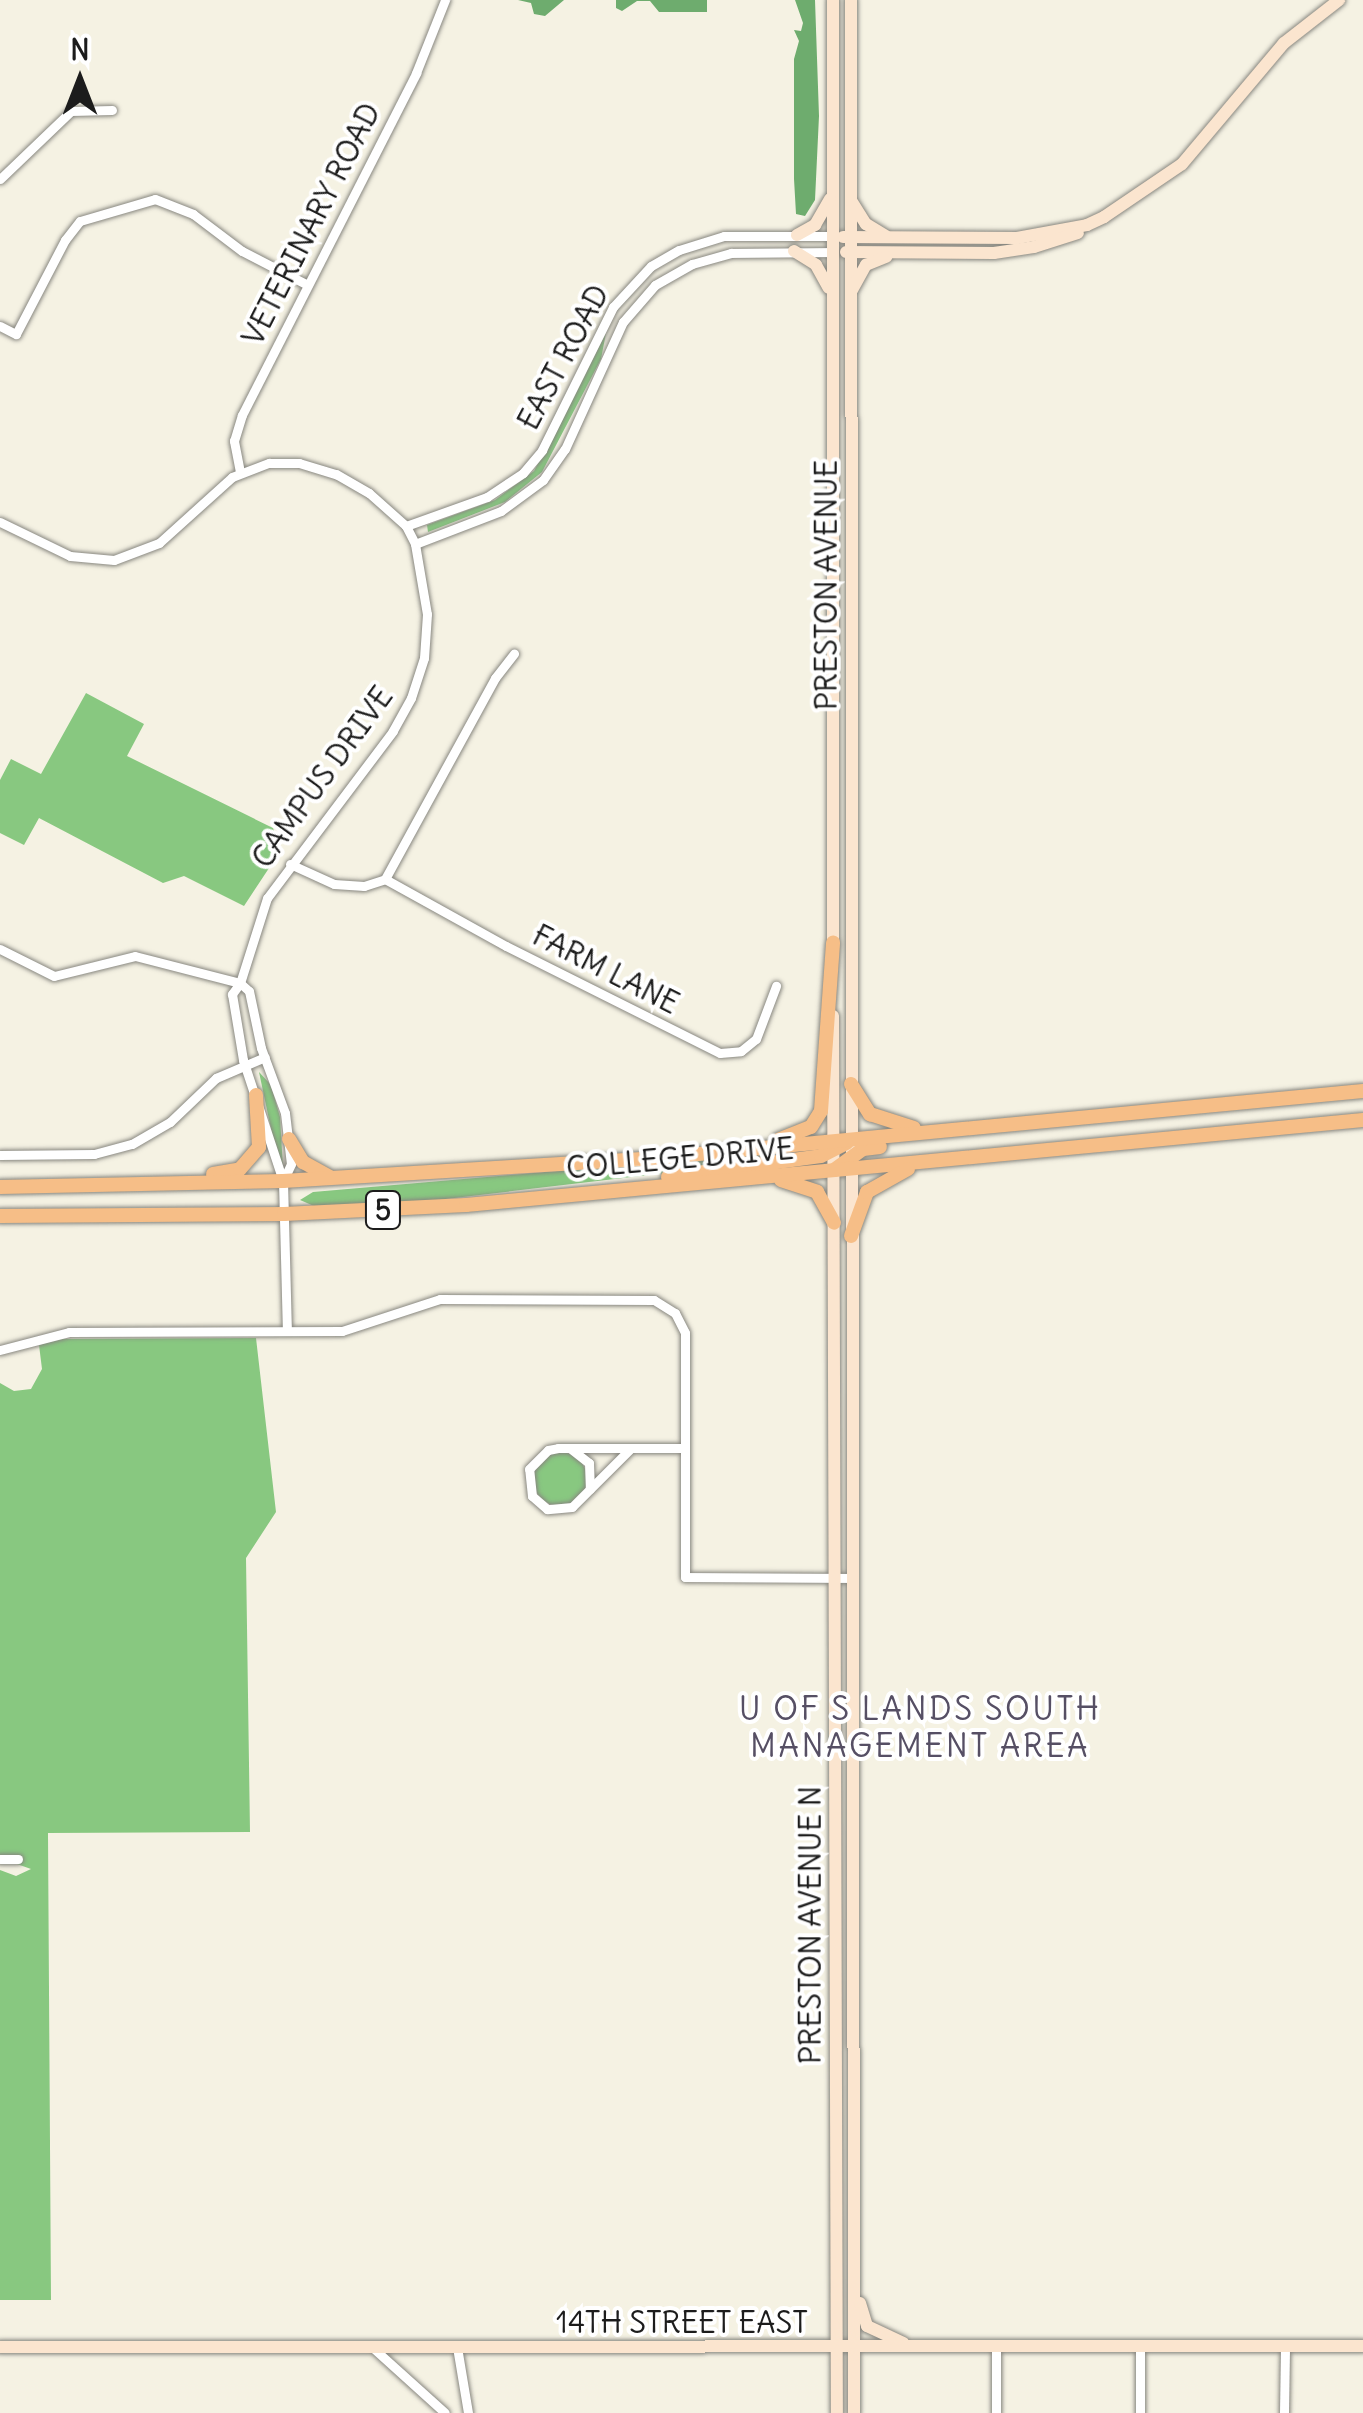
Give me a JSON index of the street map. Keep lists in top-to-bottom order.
{
  "streets": {
    "main road": [
      "PRESTON AVENUE",
      "COLLEGE DRIVE",
      "5",
      "PRESTON AVENUE N",
      "14TH STREET EAST"
    ],
    "street": [
      "VETERINARY ROAD",
      "EAST ROAD",
      "CAMPUS DRIVE",
      "FARM LANE"
    ]
  },
  "crossings": [
    ["VETERINARY ROAD", "CAMPUS DRIVE"],
    ["EAST ROAD", "PRESTON AVENUE"],
    ["EAST ROAD", "CAMPUS DRIVE"],
    ["PRESTON AVENUE", "COLLEGE DRIVE"],
    ["PRESTON AVENUE", "PRESTON AVENUE N"],
    ["CAMPUS DRIVE", "COLLEGE DRIVE"],
    ["COLLEGE DRIVE", "PRESTON AVENUE N"],
    ["PRESTON AVENUE N", "14TH STREET EAST"]
  ],
  "districts": ["U OF S LANDS SOUTH MANAGEMENT AREA"],
  "north": "top"
}
